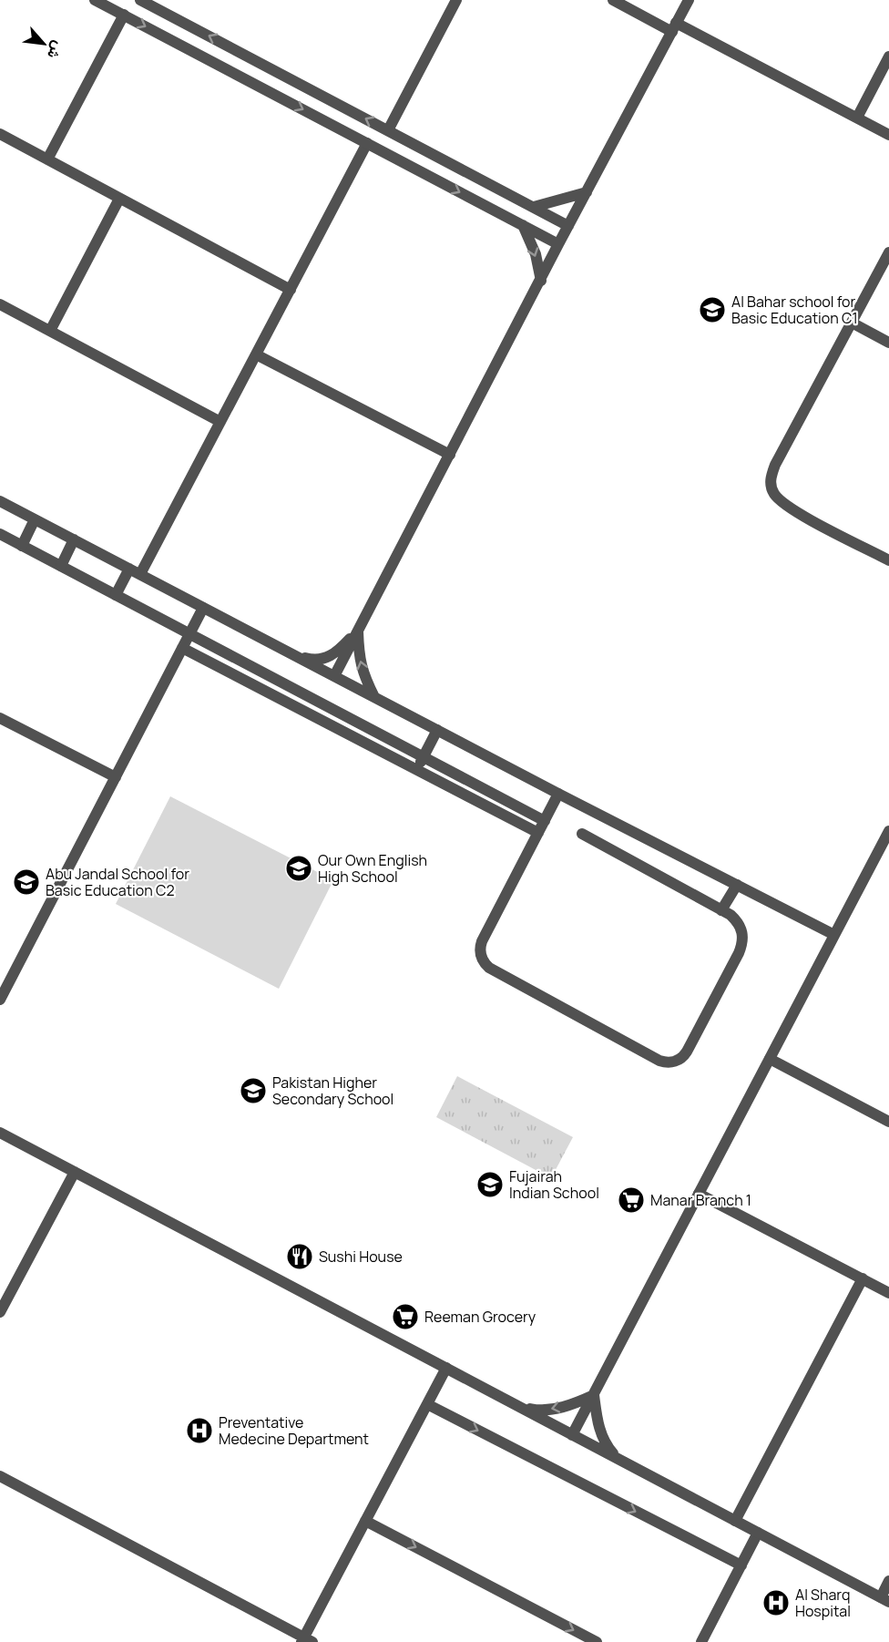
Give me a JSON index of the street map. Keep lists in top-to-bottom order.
{
  "places": {
    "school or university": [
      "Al Bahar school for Basic Education C1",
      "Our Own English High School",
      "Abu Jandal School for Basic Education C2",
      "Pakistan Higher Secondary School",
      "Fujairah Indian School"
    ],
    "supermarket": ["Manar Branch 1", "Reeman Grocery"],
    "restaurant": ["Sushi House"],
    "hospital": ["Preventative Medecine Department", "Al Sharq Hospital"]
  },
  "north": "bottom right"
}
